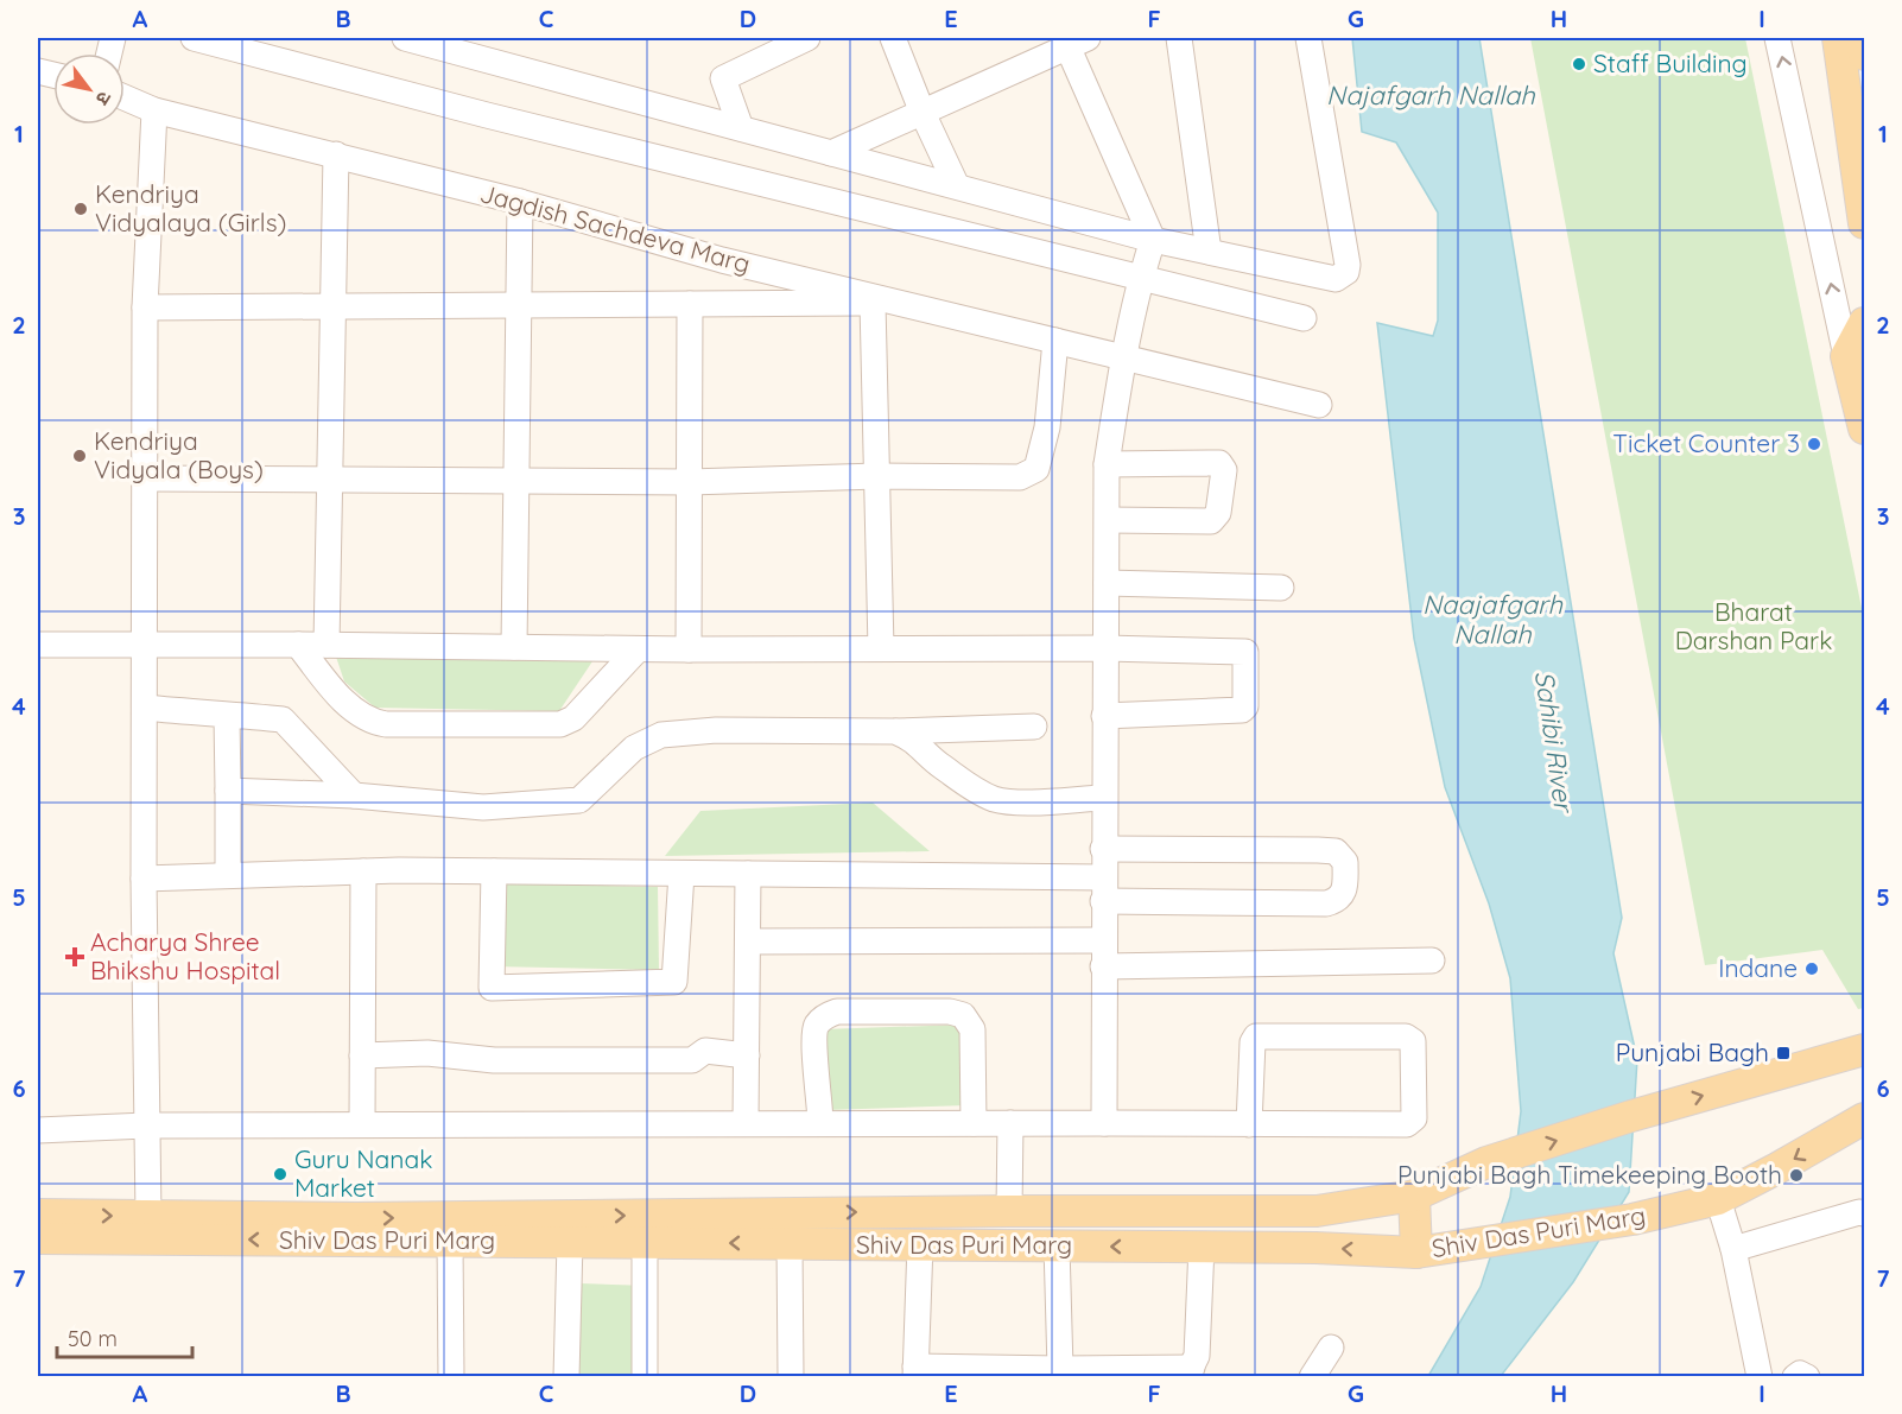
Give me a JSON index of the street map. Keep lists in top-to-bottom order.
{
  "streets": {
    "main road": ["Shiv Das Puri Marg"],
    "street": ["Jagdish Sachdeva Marg"]
  },
  "water": ["Najafgarh Nallah", "Naajafgarh Nallah", "Sahibi River"],
  "parks": ["Bharat Darshan Park"],
  "places": {
    "other": [
      "Staff Building",
      "Kendriya Vidyalaya (Girls)",
      "Ticket Counter 3",
      "Kendriya Vidyala (Boys)",
      "Indane",
      "Guru Nanak Market",
      "Punjabi Bagh Timekeeping Booth"
    ],
    "health": ["Acharya Shree Bhikshu Hospital"],
    "transit": ["Punjabi Bagh"]
  },
  "scale_bar": "50 m",
  "north": "bottom right",
  "grid": {
    "columns": [
      "A",
      "B",
      "C",
      "D",
      "E",
      "F",
      "G",
      "H",
      "I"
    ],
    "rows": [
      "1",
      "2",
      "3",
      "4",
      "5",
      "6",
      "7"
    ]
  }
}
